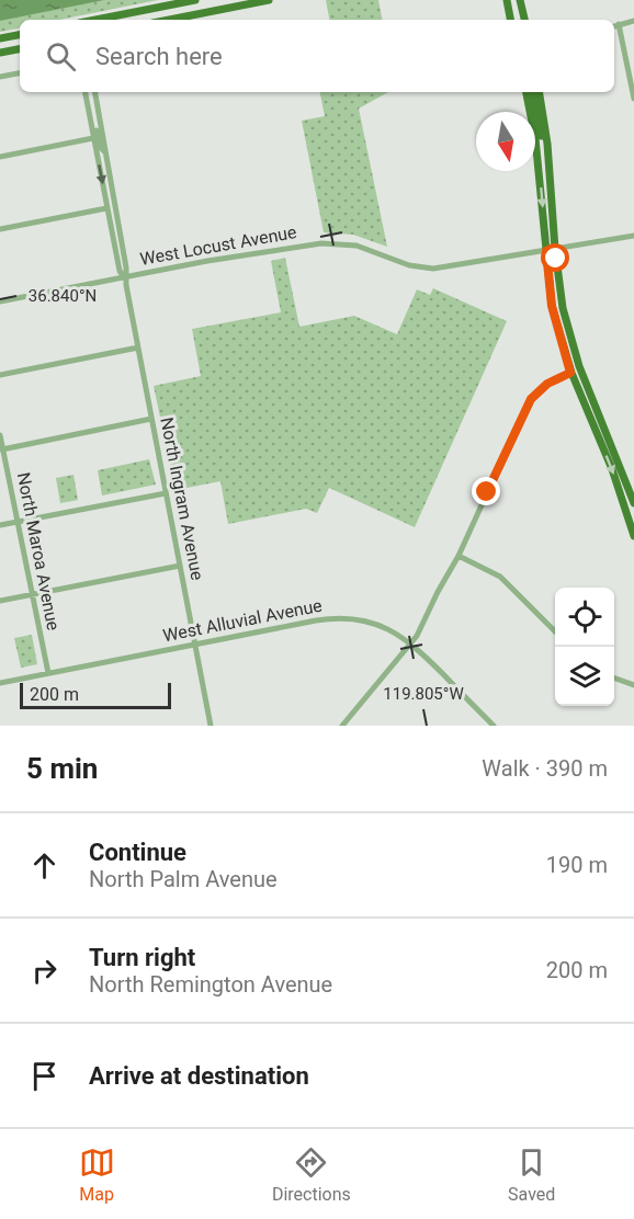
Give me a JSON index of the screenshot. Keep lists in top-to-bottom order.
{
  "streets": {
    "street": [
      "West Locust Avenue",
      "North Ingram Avenue",
      "North Maroa Avenue",
      "West Alluvial Avenue"
    ]
  },
  "crossings": [
    ["West Locust Avenue", "North Ingram Avenue"],
    ["North Ingram Avenue", "West Alluvial Avenue"],
    ["North Maroa Avenue", "West Alluvial Avenue"]
  ],
  "scale_bar": "200 m",
  "north": "bottom",
  "page": {
    "search": "Search here",
    "scale": "200 m",
    "heading": ["5 min", "Walk · 390 m"],
    "list": [
      ["Continue", "North Palm Avenue", "190 m"],
      ["Turn right", "North Remington Avenue", "200 m"],
      "Arrive at destination"
    ],
    "nav": ["Map", "Directions", "Saved"]
  },
  "coordinates": ["36.840°N", "119.805°W"]
}
